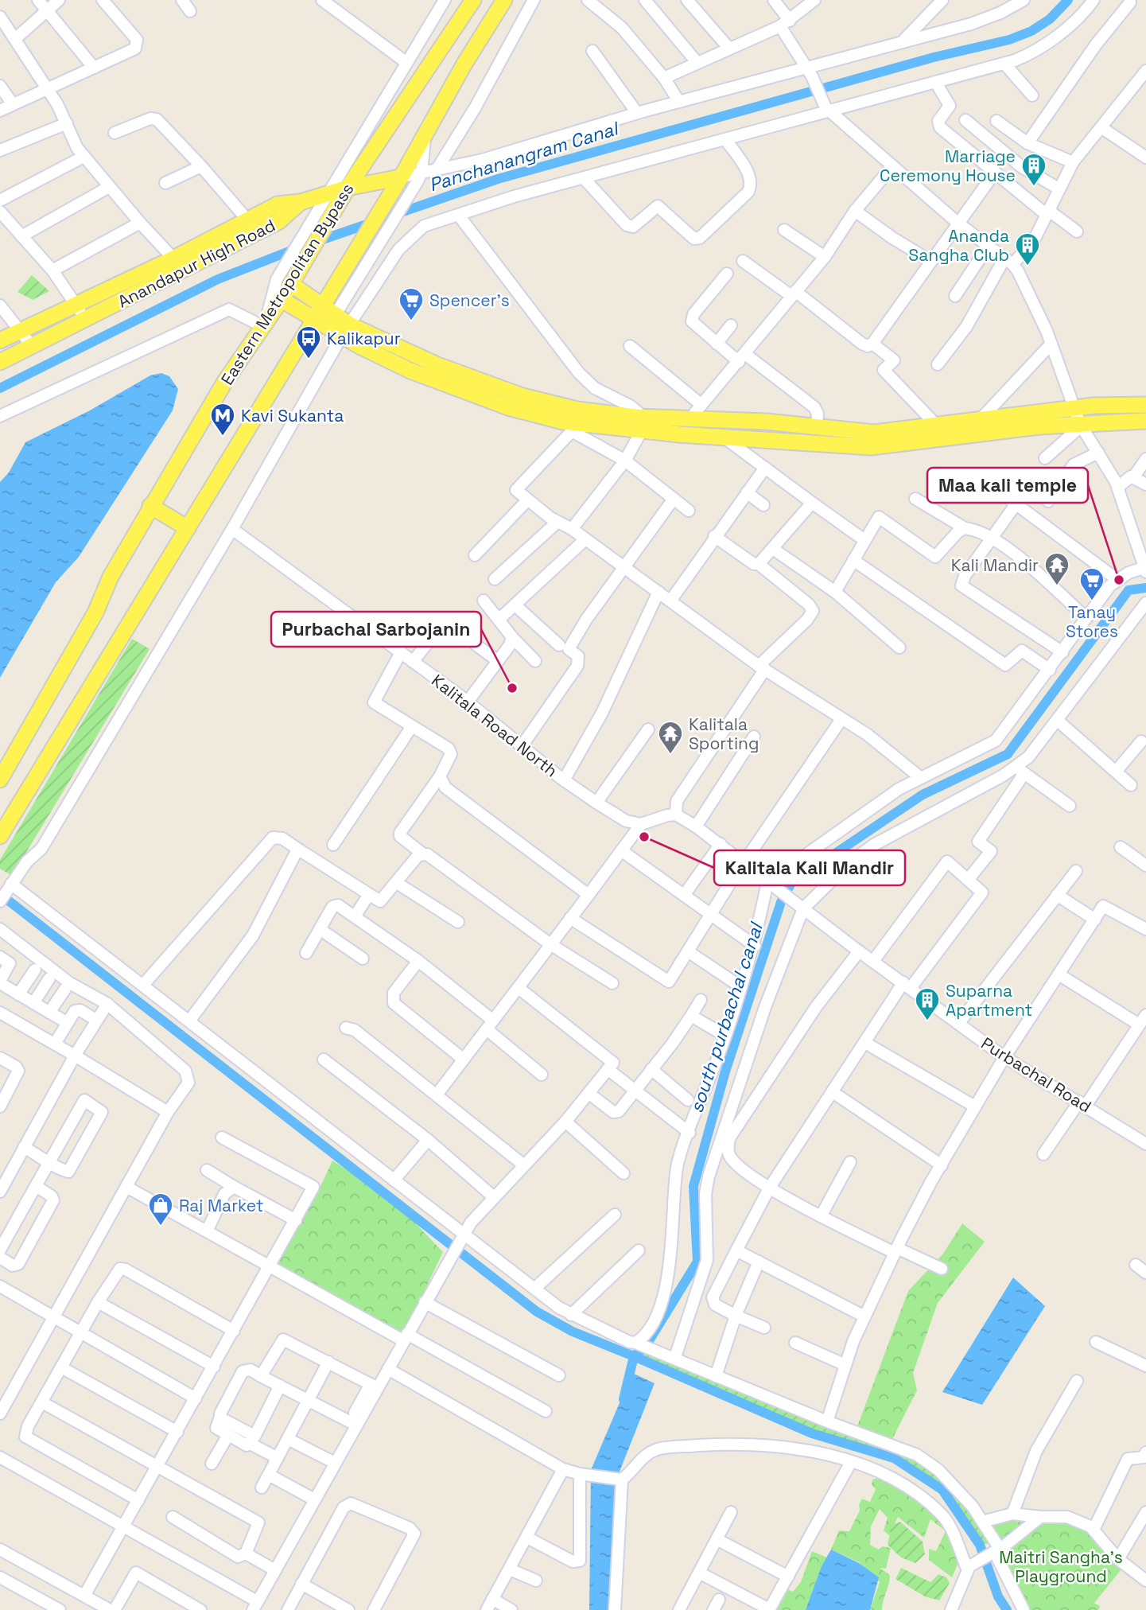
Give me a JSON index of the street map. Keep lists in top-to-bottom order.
{
  "streets": {
    "main road": ["Anandapur High Road", "Eastern Metropolitan Bypass"],
    "street": ["Kalitala Road North", "Purbachal Road"]
  },
  "water": ["Panchanangram Canal", "south purbachal canal"],
  "parks": ["Maitri Sangha's Playground"],
  "places": {
    "building": ["Marriage Ceremony House", "Ananda Sangha Club", "Suparna Apartment"],
    "supermarket": ["Spencer's", "Tanay Stores"],
    "bus stop": ["Kalikapur"],
    "metro station": ["Kavi Sukanta"],
    "other": ["Maa kali temple", "Purbachal Sarbojanin", "Kalitala Kali Mandir"],
    "temple": ["Kali Mandir", "Kalitala Sporting"],
    "shop": ["Raj Market"]
  }
}
